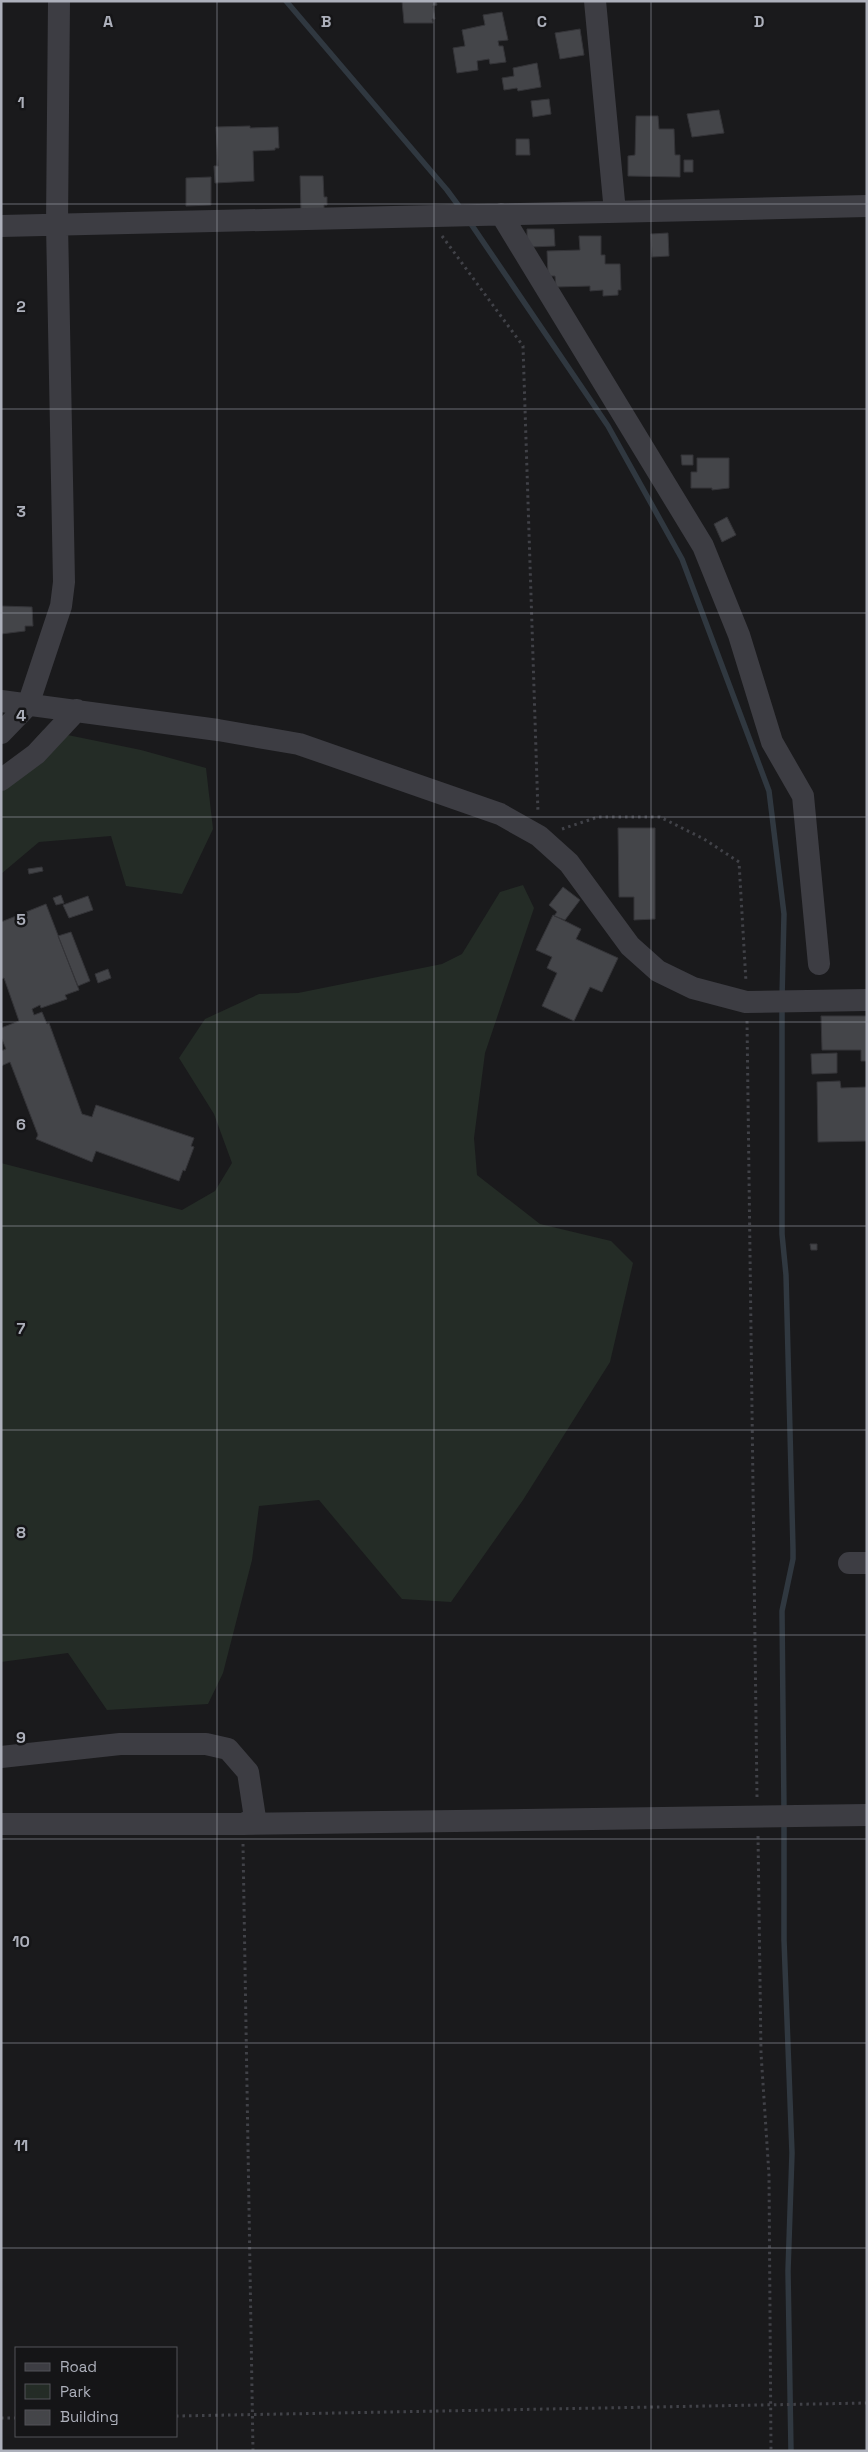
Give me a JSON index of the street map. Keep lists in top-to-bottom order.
{
  "legend": ["Road", "Park", "Building"],
  "grid": {
    "columns": [
      "A",
      "B",
      "C",
      "D"
    ],
    "rows": [
      "1",
      "2",
      "3",
      "4",
      "5",
      "6",
      "7",
      "8",
      "9",
      "10",
      "11"
    ]
  }
}
